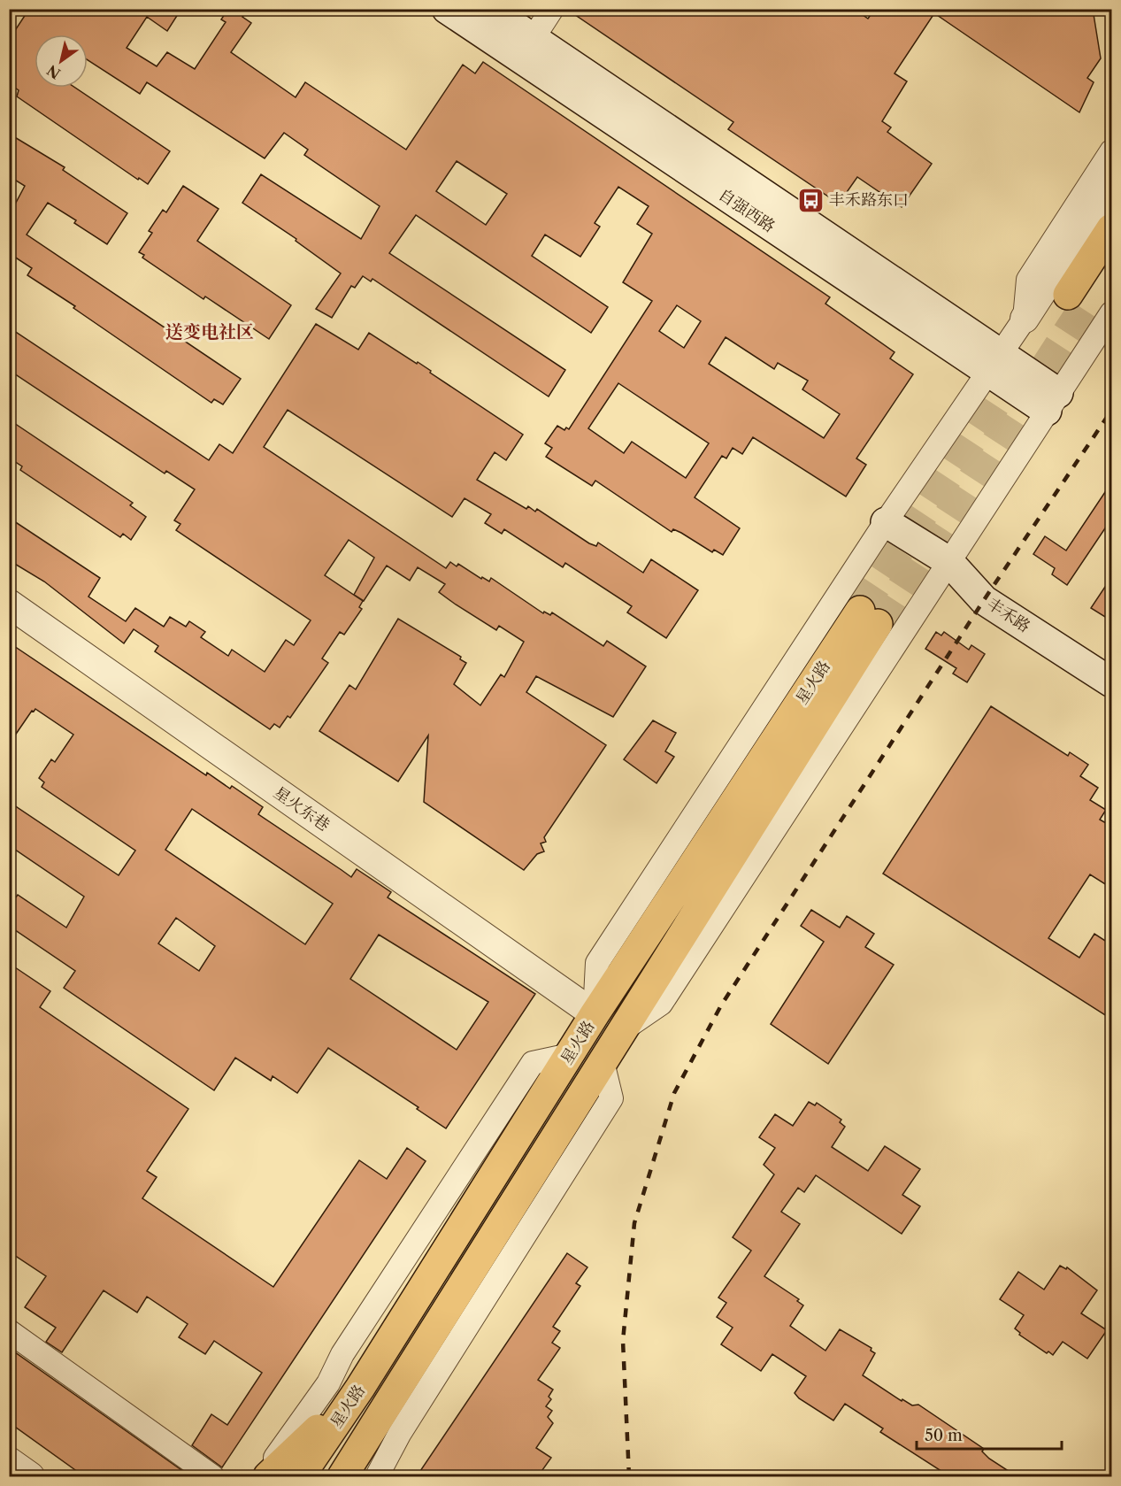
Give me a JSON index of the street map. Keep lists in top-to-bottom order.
{
  "streets": {
    "main road": ["自强西路", "丰禾路", "星火路"],
    "street": ["星火东巷"]
  },
  "crossings": [
    ["星火路", "星火东巷"]
  ],
  "districts": ["送变电社区"],
  "places": {
    "bus stop": ["丰禾路东口"]
  },
  "scale_bar": "50 m",
  "north": "bottom left"
}
